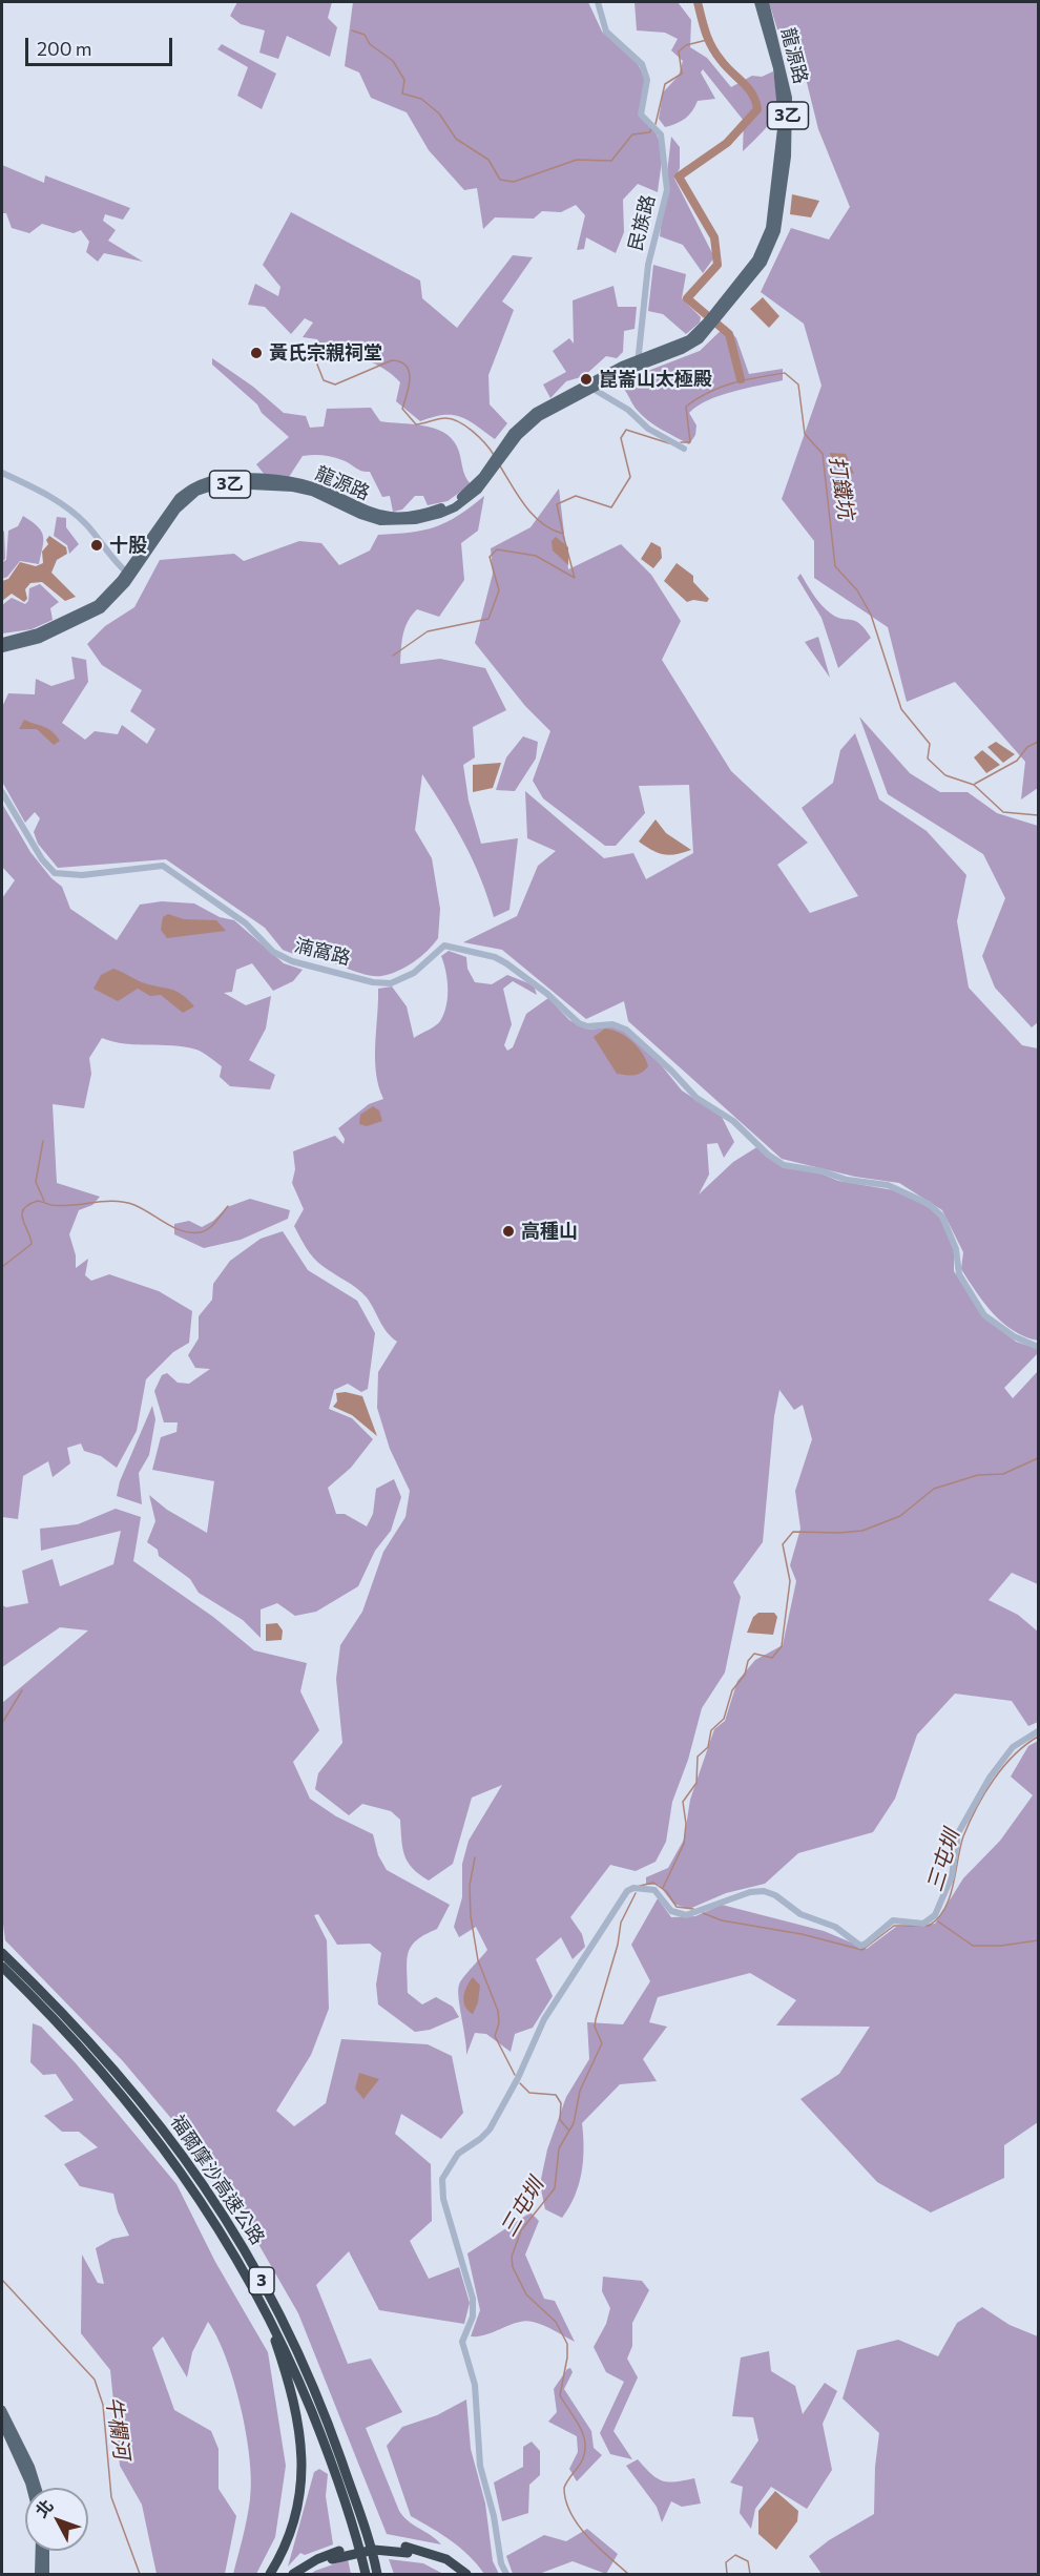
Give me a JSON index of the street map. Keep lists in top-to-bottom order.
{
  "streets": {
    "highway": ["福爾摩沙高速公路", "3"],
    "main road": ["龍源路", "3乙"],
    "street": ["民族路", "湳窩路"]
  },
  "crossings": [
    ["龍源路", "3乙"],
    ["3乙", "民族路"]
  ],
  "water": ["打鐵坑", "三屯圳", "牛欄河"],
  "places": [
    "黃氏宗親祠堂",
    "崑崙山太極殿",
    "十股",
    "高種山"
  ],
  "scale_bar": "200 m",
  "north": "top left"
}
